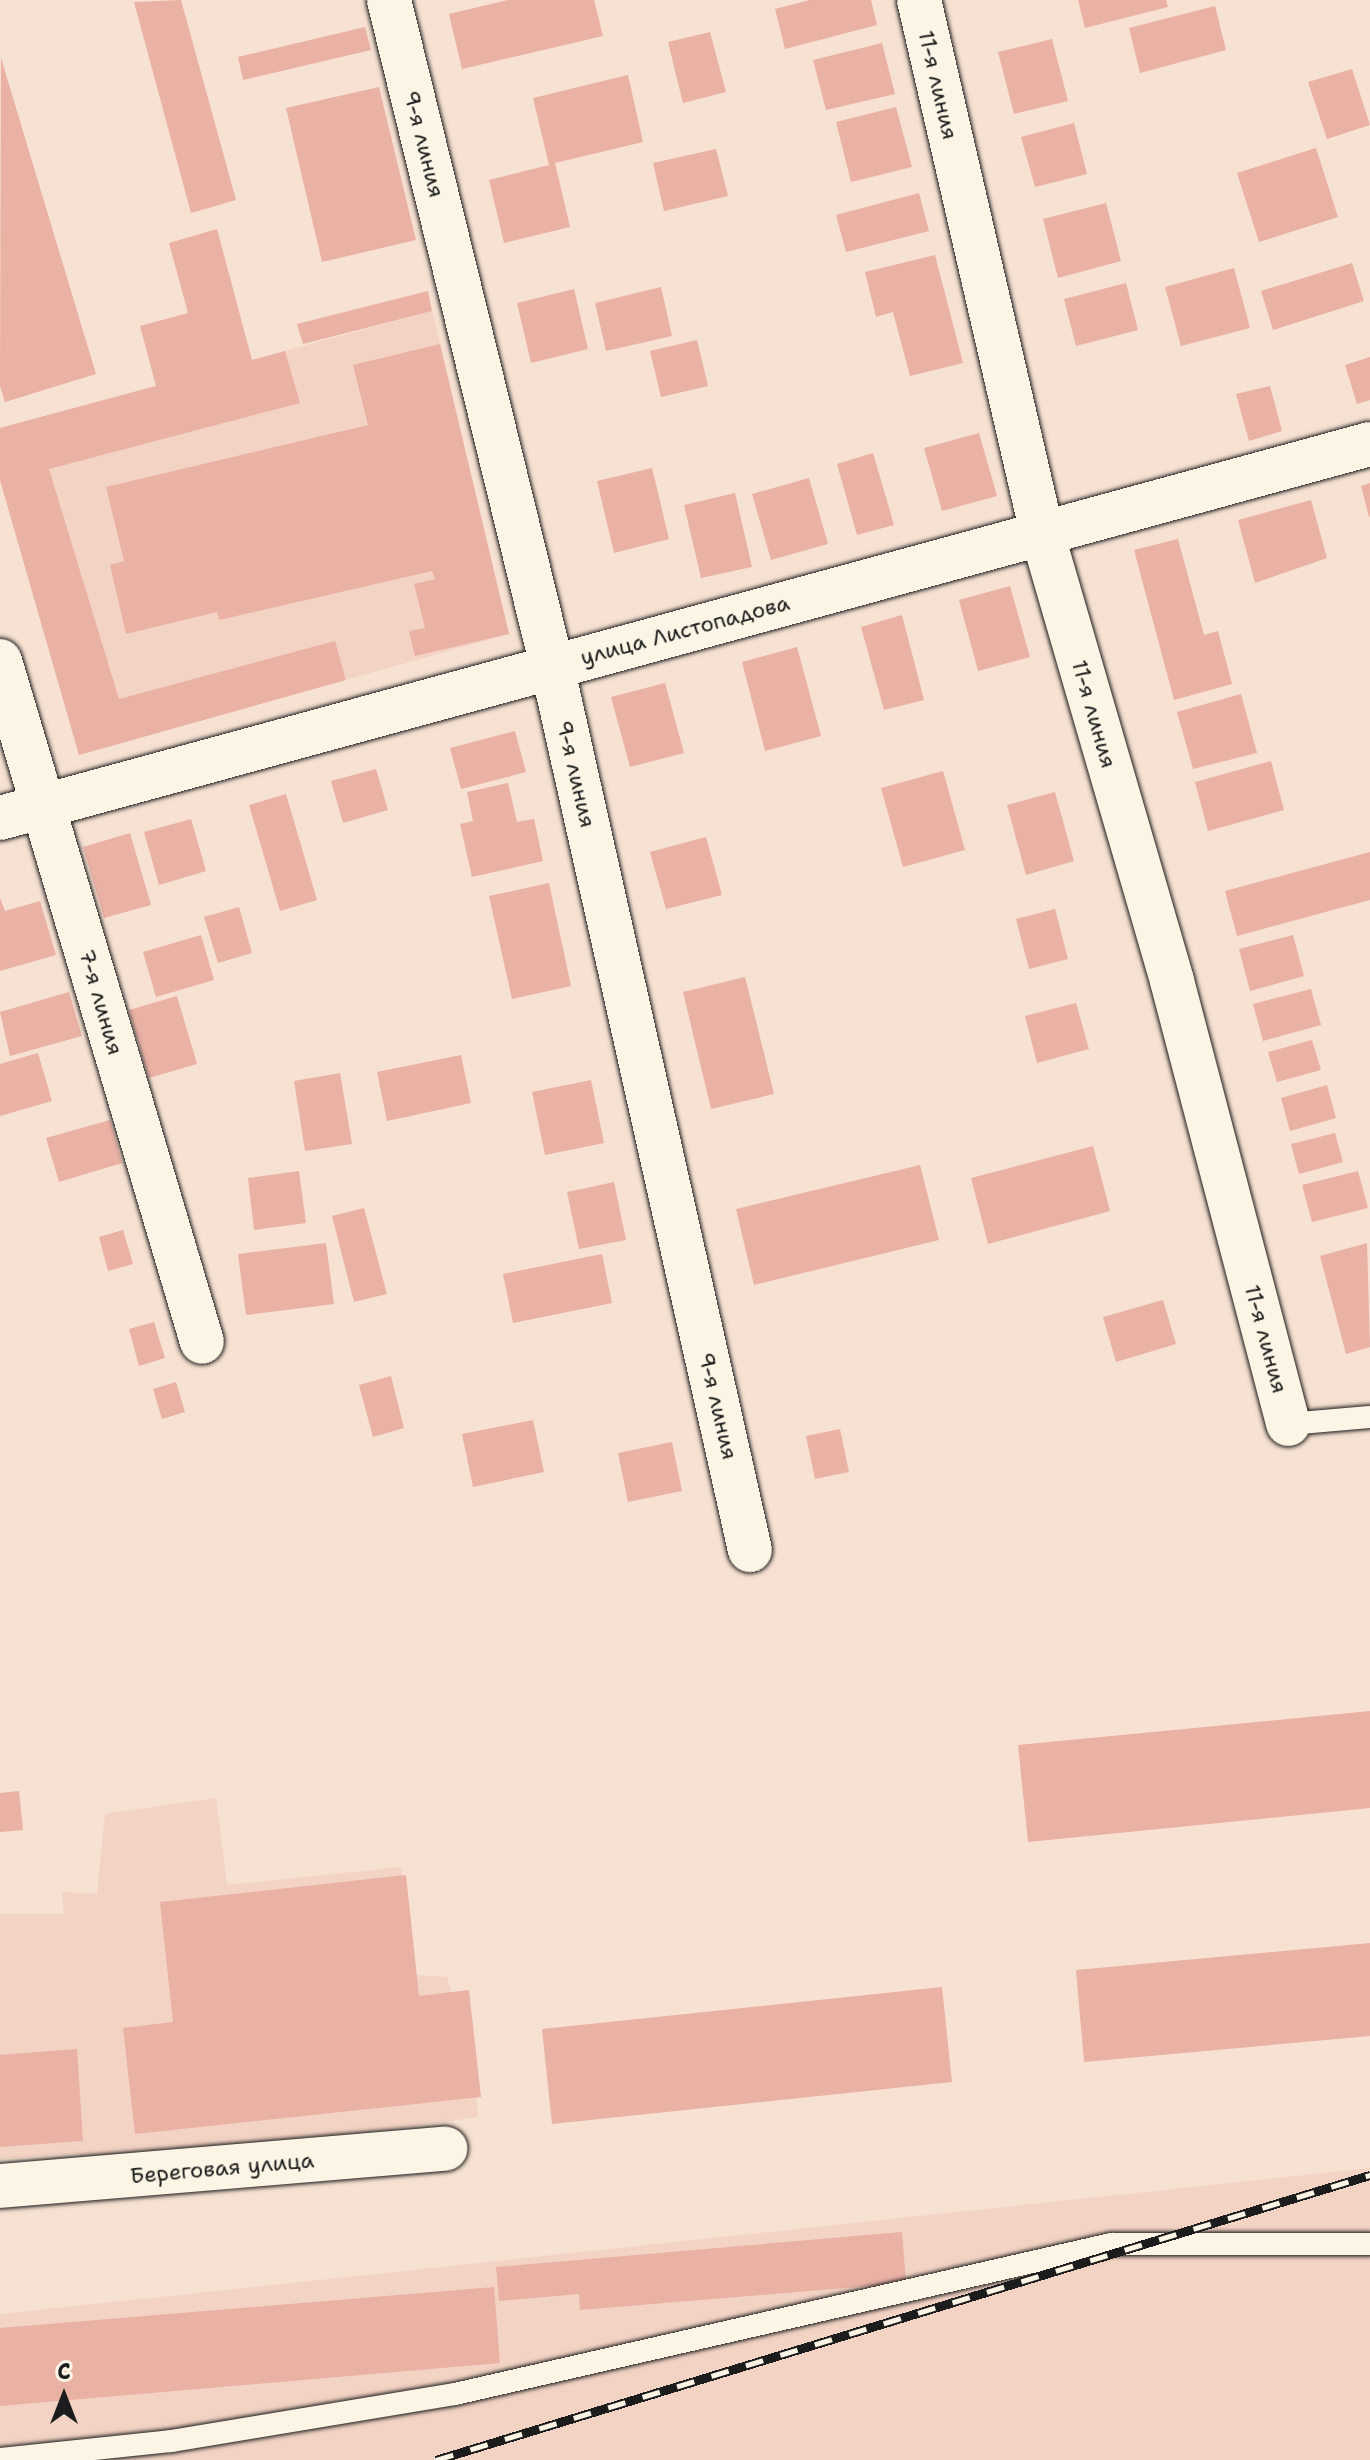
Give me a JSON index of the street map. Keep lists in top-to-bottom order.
{
  "streets": {
    "street": [
      "11-я линия",
      "9-я линия",
      "улица Листопадова",
      "7-я линия",
      "Береговая улица"
    ]
  },
  "crossings": [
    ["11-я линия", "улица Листопадова"],
    ["9-я линия", "улица Листопадова"],
    ["улица Листопадова", "7-я линия"]
  ],
  "north": "top"
}
